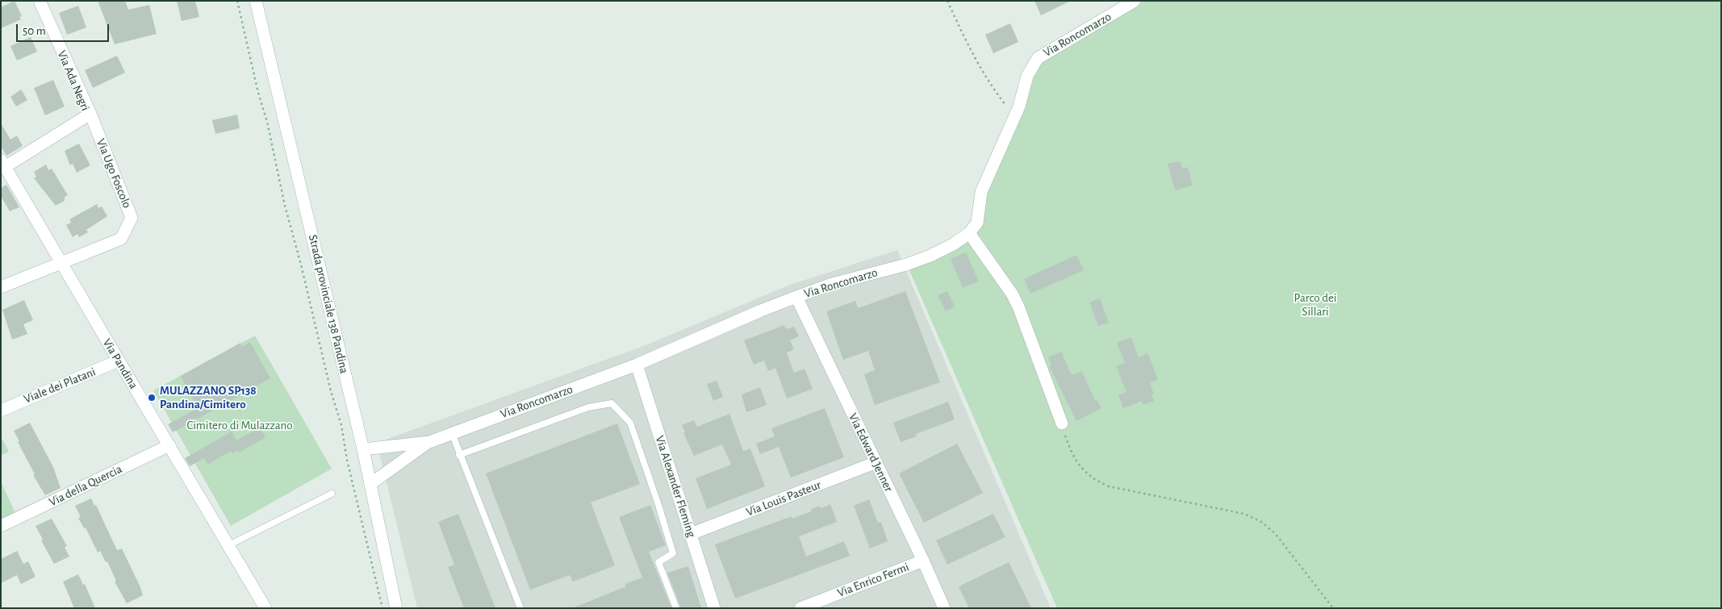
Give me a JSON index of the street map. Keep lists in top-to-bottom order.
{
  "streets": {
    "street": [
      "Via Roncomarzo",
      "Via Ada Negri",
      "Via Ugo Foscolo",
      "Strada provinciale 138 Pandina",
      "Via Pandina",
      "Viale dei Platani",
      "Via Edward Jenner",
      "Via della Quercia",
      "Via Alexander Fleming",
      "Via Louis Pasteur",
      "Via Enrico Fermi"
    ]
  },
  "crossings": [
    ["Via Roncomarzo", "Strada provinciale 138 Pandina"],
    ["Via Roncomarzo", "Via Edward Jenner"],
    ["Via Roncomarzo", "Via Alexander Fleming"],
    ["Via Ada Negri", "Via Ugo Foscolo"],
    ["Via Ada Negri", "Via Pandina"],
    ["Via Ugo Foscolo", "Via Pandina"],
    ["Via Pandina", "Viale dei Platani"],
    ["Via Pandina", "Via della Quercia"],
    ["Via Edward Jenner", "Via Louis Pasteur"],
    ["Via Edward Jenner", "Via Enrico Fermi"],
    ["Via Alexander Fleming", "Via Louis Pasteur"]
  ],
  "parks": ["Parco dei Sillari", "Cimitero di Mulazzano"],
  "places": ["MULAZZANO SP138 Pandina/Cimitero"],
  "scale_bar": "50 m"
}
